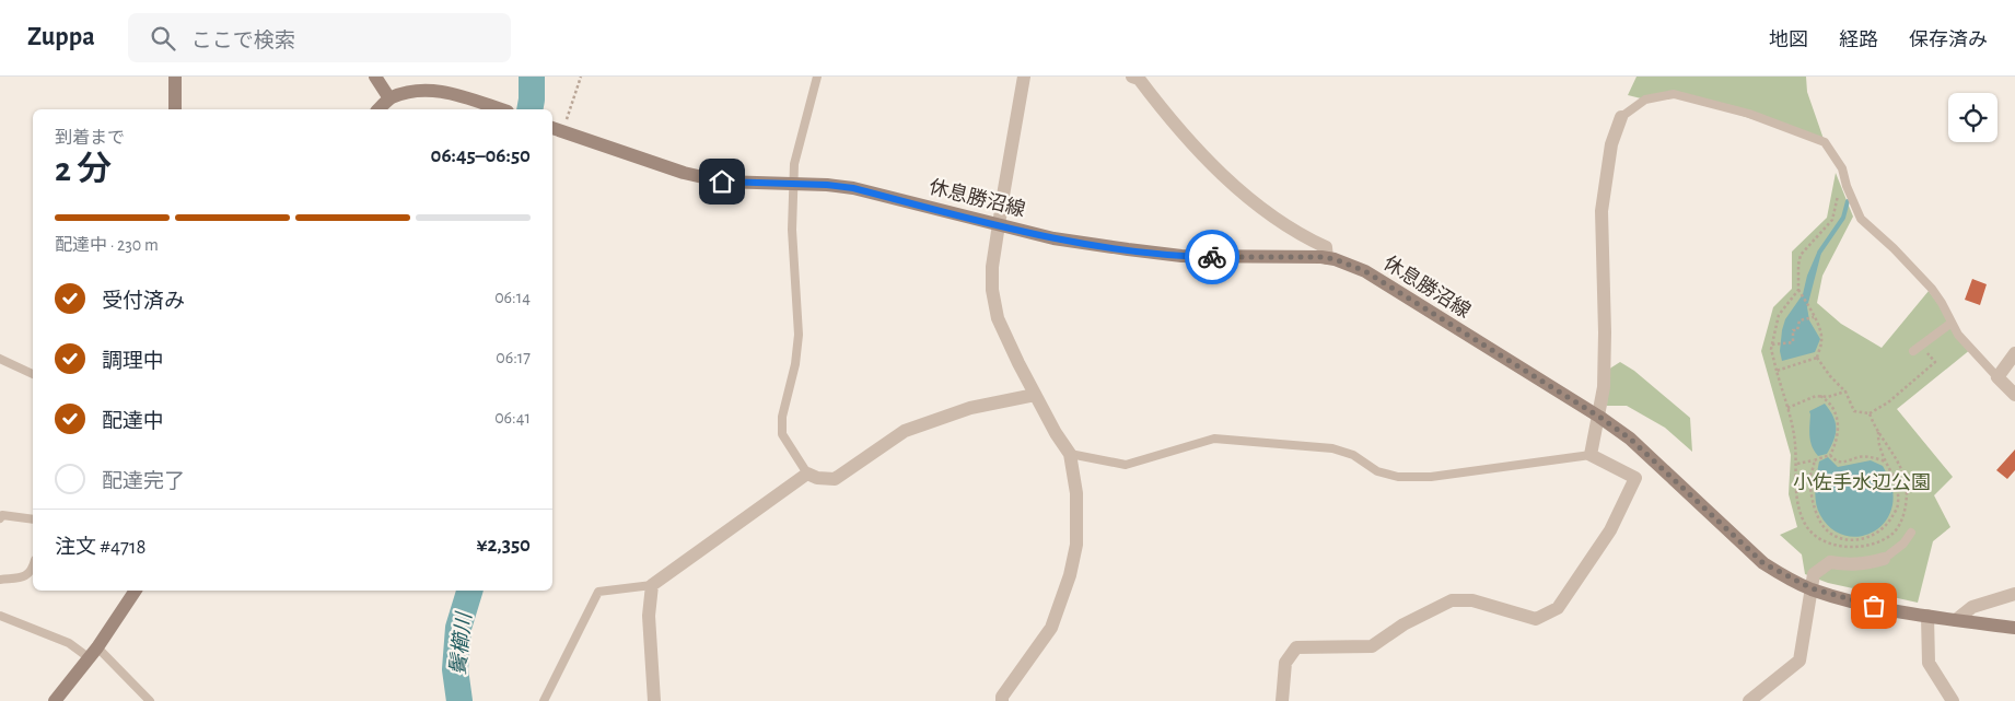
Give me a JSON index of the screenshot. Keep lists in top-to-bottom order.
{
  "streets": {
    "main road": ["休息勝沼線"]
  },
  "water": ["鬢櫛川"],
  "parks": ["小佐手水辺公園"],
  "page": {
    "header": "Zuppa",
    "search": "ここで検索",
    "nav": ["地図", "経路", "保存済み"],
    "heading": ["2 分", "到着まで", "06:45–06:50"],
    "panel": ["注文 #4718", "¥2,350"],
    "bar": "配達中 · 230 m",
    "list": [
      ["受付済み", "06:14"],
      ["調理中", "06:17"],
      ["配達中", "06:41"],
      "配達完了"
    ]
  }
}
